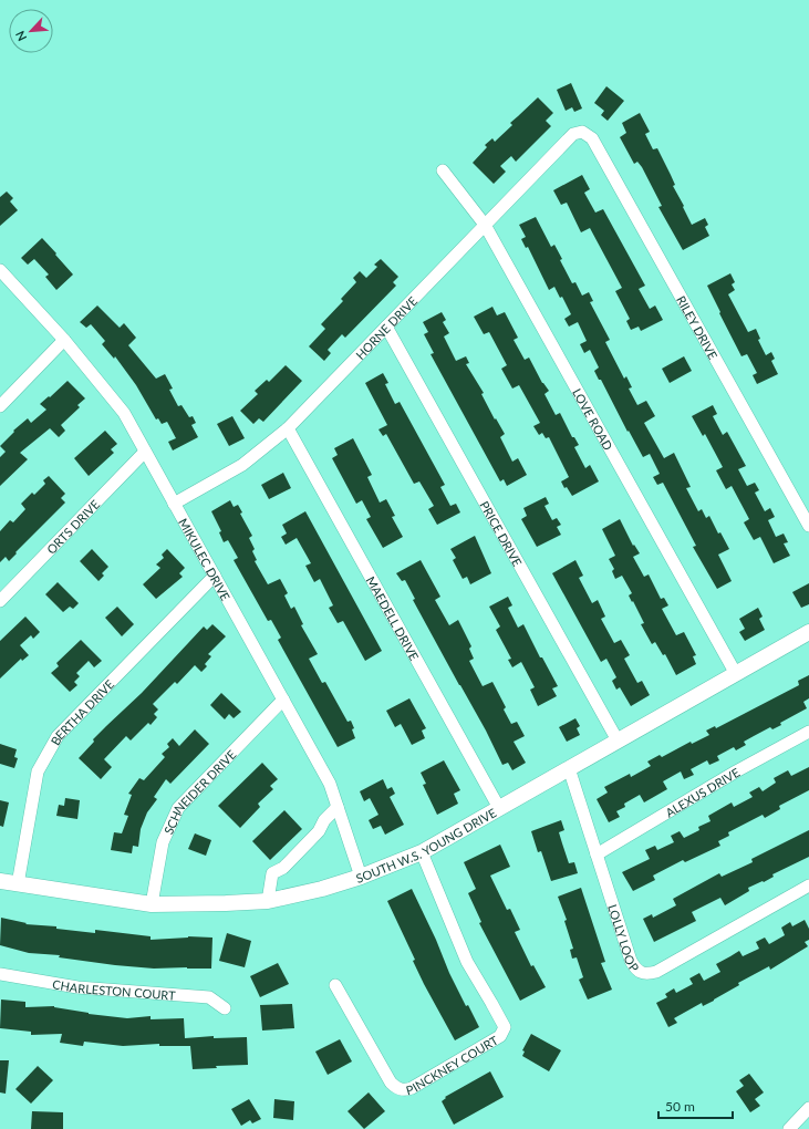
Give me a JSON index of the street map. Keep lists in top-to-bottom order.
{
  "streets": {
    "main road": ["SOUTH W.S. YOUNG DRIVE"],
    "street": [
      "HORNE DRIVE",
      "RILEY DRIVE",
      "LOVE ROAD",
      "ORTS DRIVE",
      "PRICE DRIVE",
      "MIKULEC DRIVE",
      "MAEDELL DRIVE",
      "BERTHA DRIVE",
      "SCHNEIDER DRIVE",
      "ALEXUS DRIVE",
      "LOLLY LOOP",
      "CHARLESTON COURT",
      "PINCKNEY COURT"
    ]
  },
  "crossings": [
    ["HORNE DRIVE", "RILEY DRIVE"],
    ["HORNE DRIVE", "LOVE ROAD"],
    ["HORNE DRIVE", "PRICE DRIVE"],
    ["HORNE DRIVE", "MIKULEC DRIVE"],
    ["HORNE DRIVE", "MAEDELL DRIVE"],
    ["LOVE ROAD", "SOUTH W.S. YOUNG DRIVE"],
    ["ORTS DRIVE", "MIKULEC DRIVE"],
    ["PRICE DRIVE", "SOUTH W.S. YOUNG DRIVE"],
    ["MIKULEC DRIVE", "BERTHA DRIVE"],
    ["MIKULEC DRIVE", "SCHNEIDER DRIVE"],
    ["MIKULEC DRIVE", "SOUTH W.S. YOUNG DRIVE"],
    ["MAEDELL DRIVE", "SOUTH W.S. YOUNG DRIVE"],
    ["BERTHA DRIVE", "SOUTH W.S. YOUNG DRIVE"],
    ["SCHNEIDER DRIVE", "SOUTH W.S. YOUNG DRIVE"],
    ["ALEXUS DRIVE", "LOLLY LOOP"],
    ["SOUTH W.S. YOUNG DRIVE", "LOLLY LOOP"],
    ["SOUTH W.S. YOUNG DRIVE", "PINCKNEY COURT"]
  ],
  "scale_bar": "50 m",
  "north": "bottom left"
}
